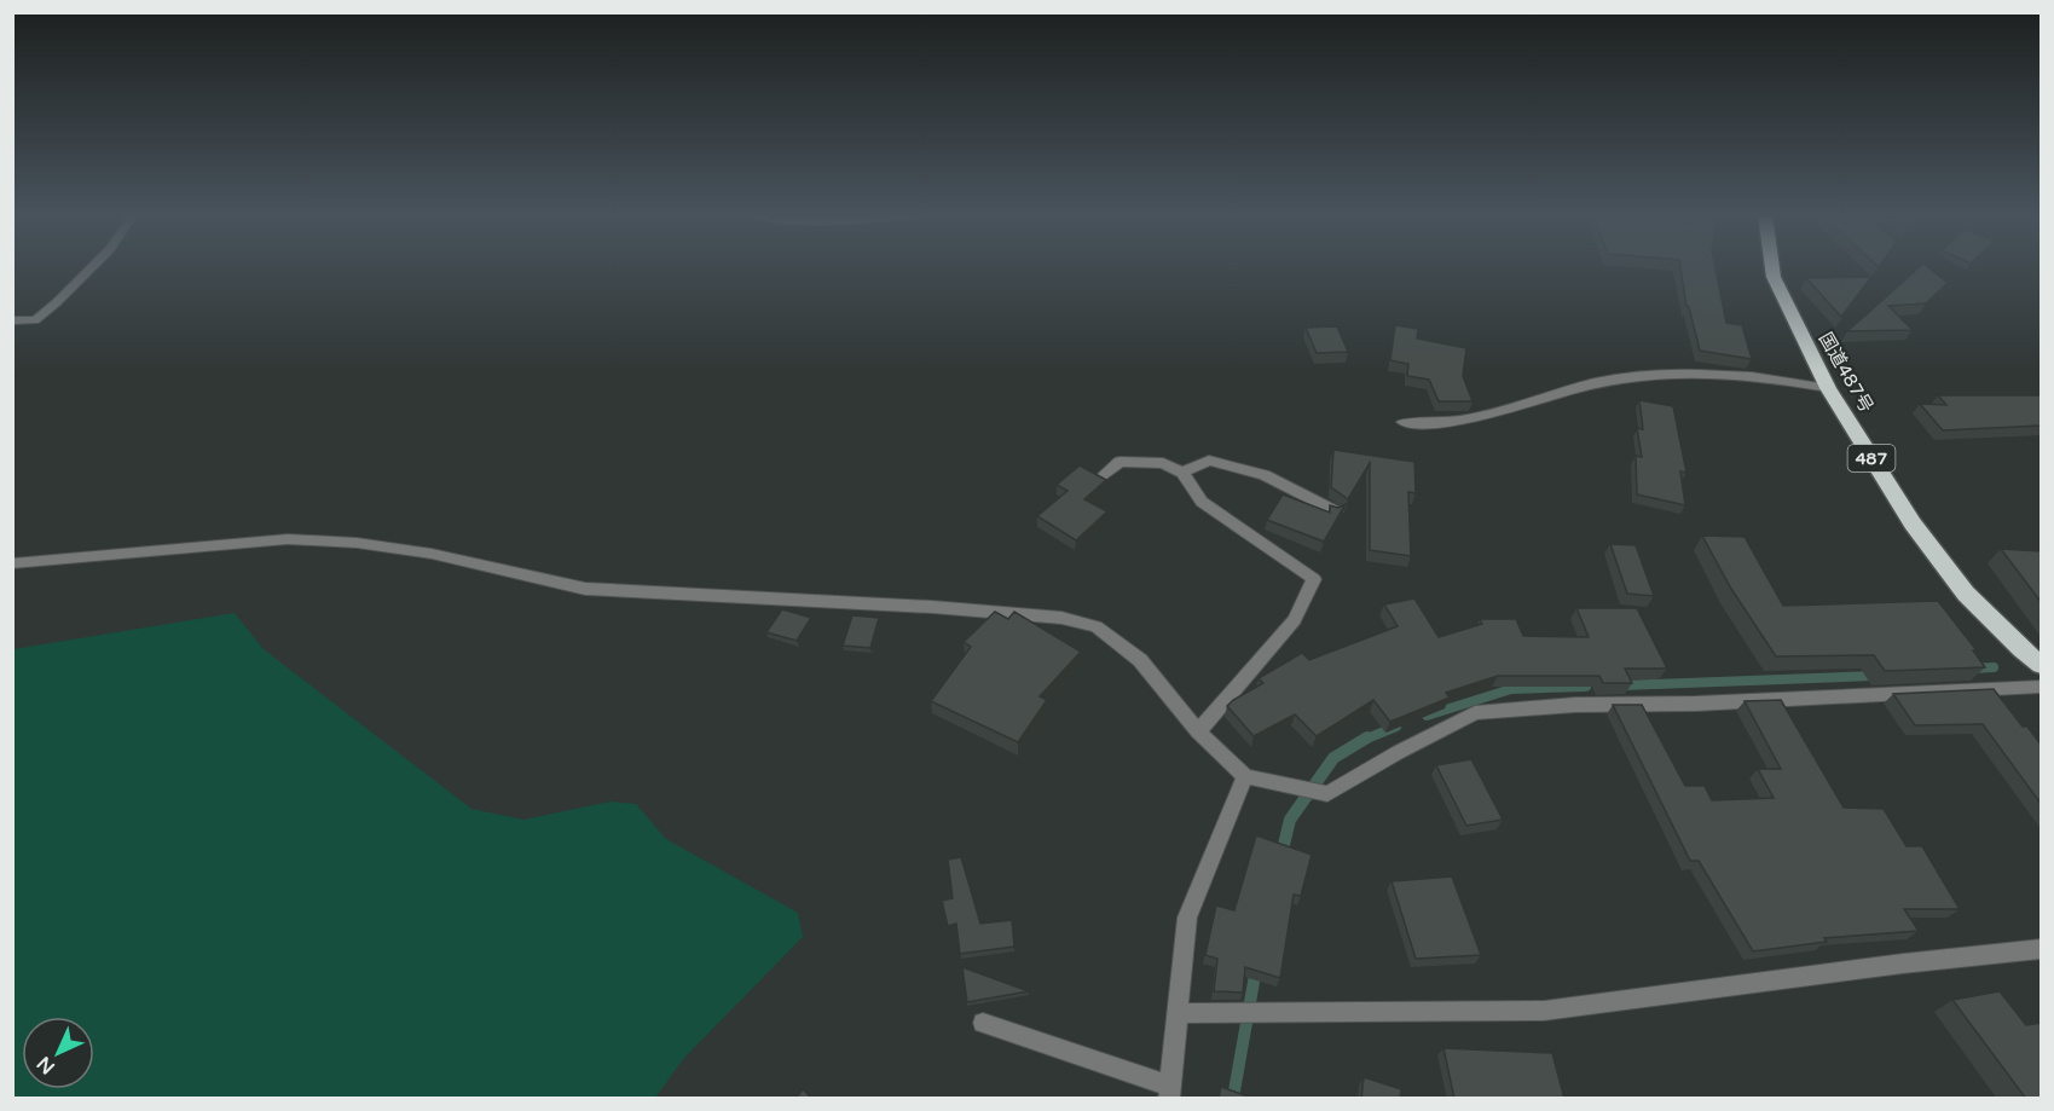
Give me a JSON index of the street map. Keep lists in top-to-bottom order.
{
  "streets": {
    "highway": ["国道487号", "487"]
  },
  "north": "bottom left"
}
